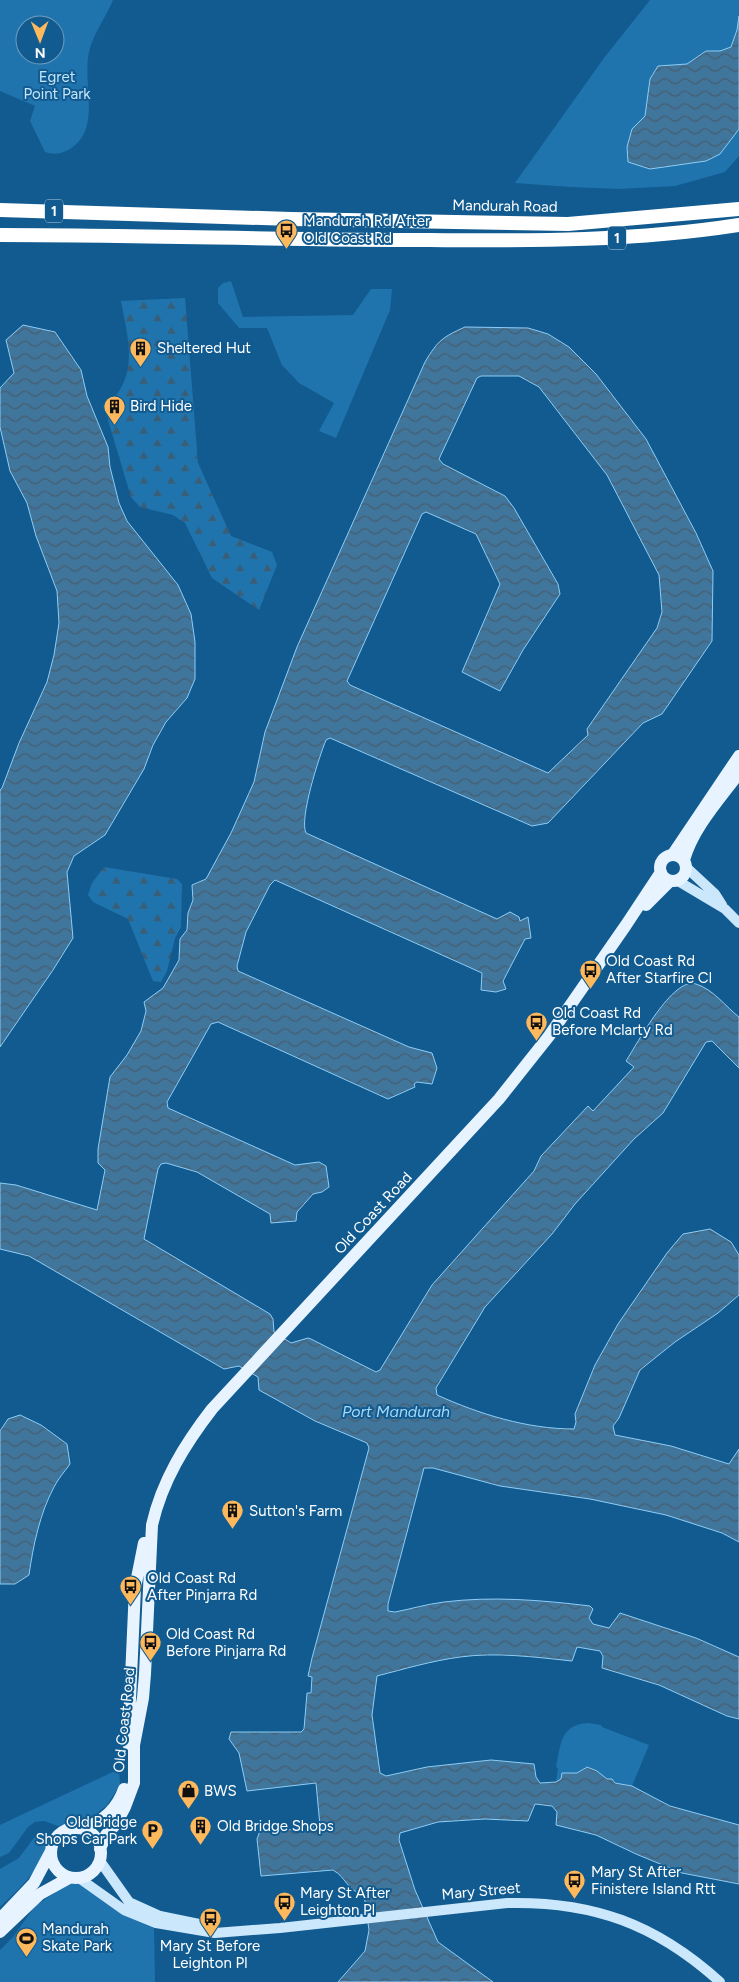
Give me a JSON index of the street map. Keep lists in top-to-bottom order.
{
  "streets": {
    "highway": ["Mandurah Road", "1"],
    "main road": ["Old Coast Road"],
    "street": ["Mary Street"]
  },
  "crossings": [
    ["Old Coast Road", "Mary Street"]
  ],
  "water": ["Port Mandurah"],
  "parks": ["Egret Point Park"],
  "places": {
    "bus stop": [
      "Mandurah Rd After Old Coast Rd",
      "Old Coast Rd After Starfire Cl",
      "Old Coast Rd Before Mclarty Rd",
      "Old Coast Rd After Pinjarra Rd",
      "Old Coast Rd Before Pinjarra Rd",
      "Mary St After Finistere Island Rtt",
      "Mary St After Leighton Pl",
      "Mary St Before Leighton Pl"
    ],
    "building": [
      "Sheltered Hut",
      "Bird Hide",
      "Sutton's Farm",
      "Old Bridge Shops"
    ],
    "shop": ["BWS"],
    "parking": ["Old Bridge Shops Car Park"],
    "sports": ["Mandurah Skate Park"]
  },
  "north": "bottom"
}
